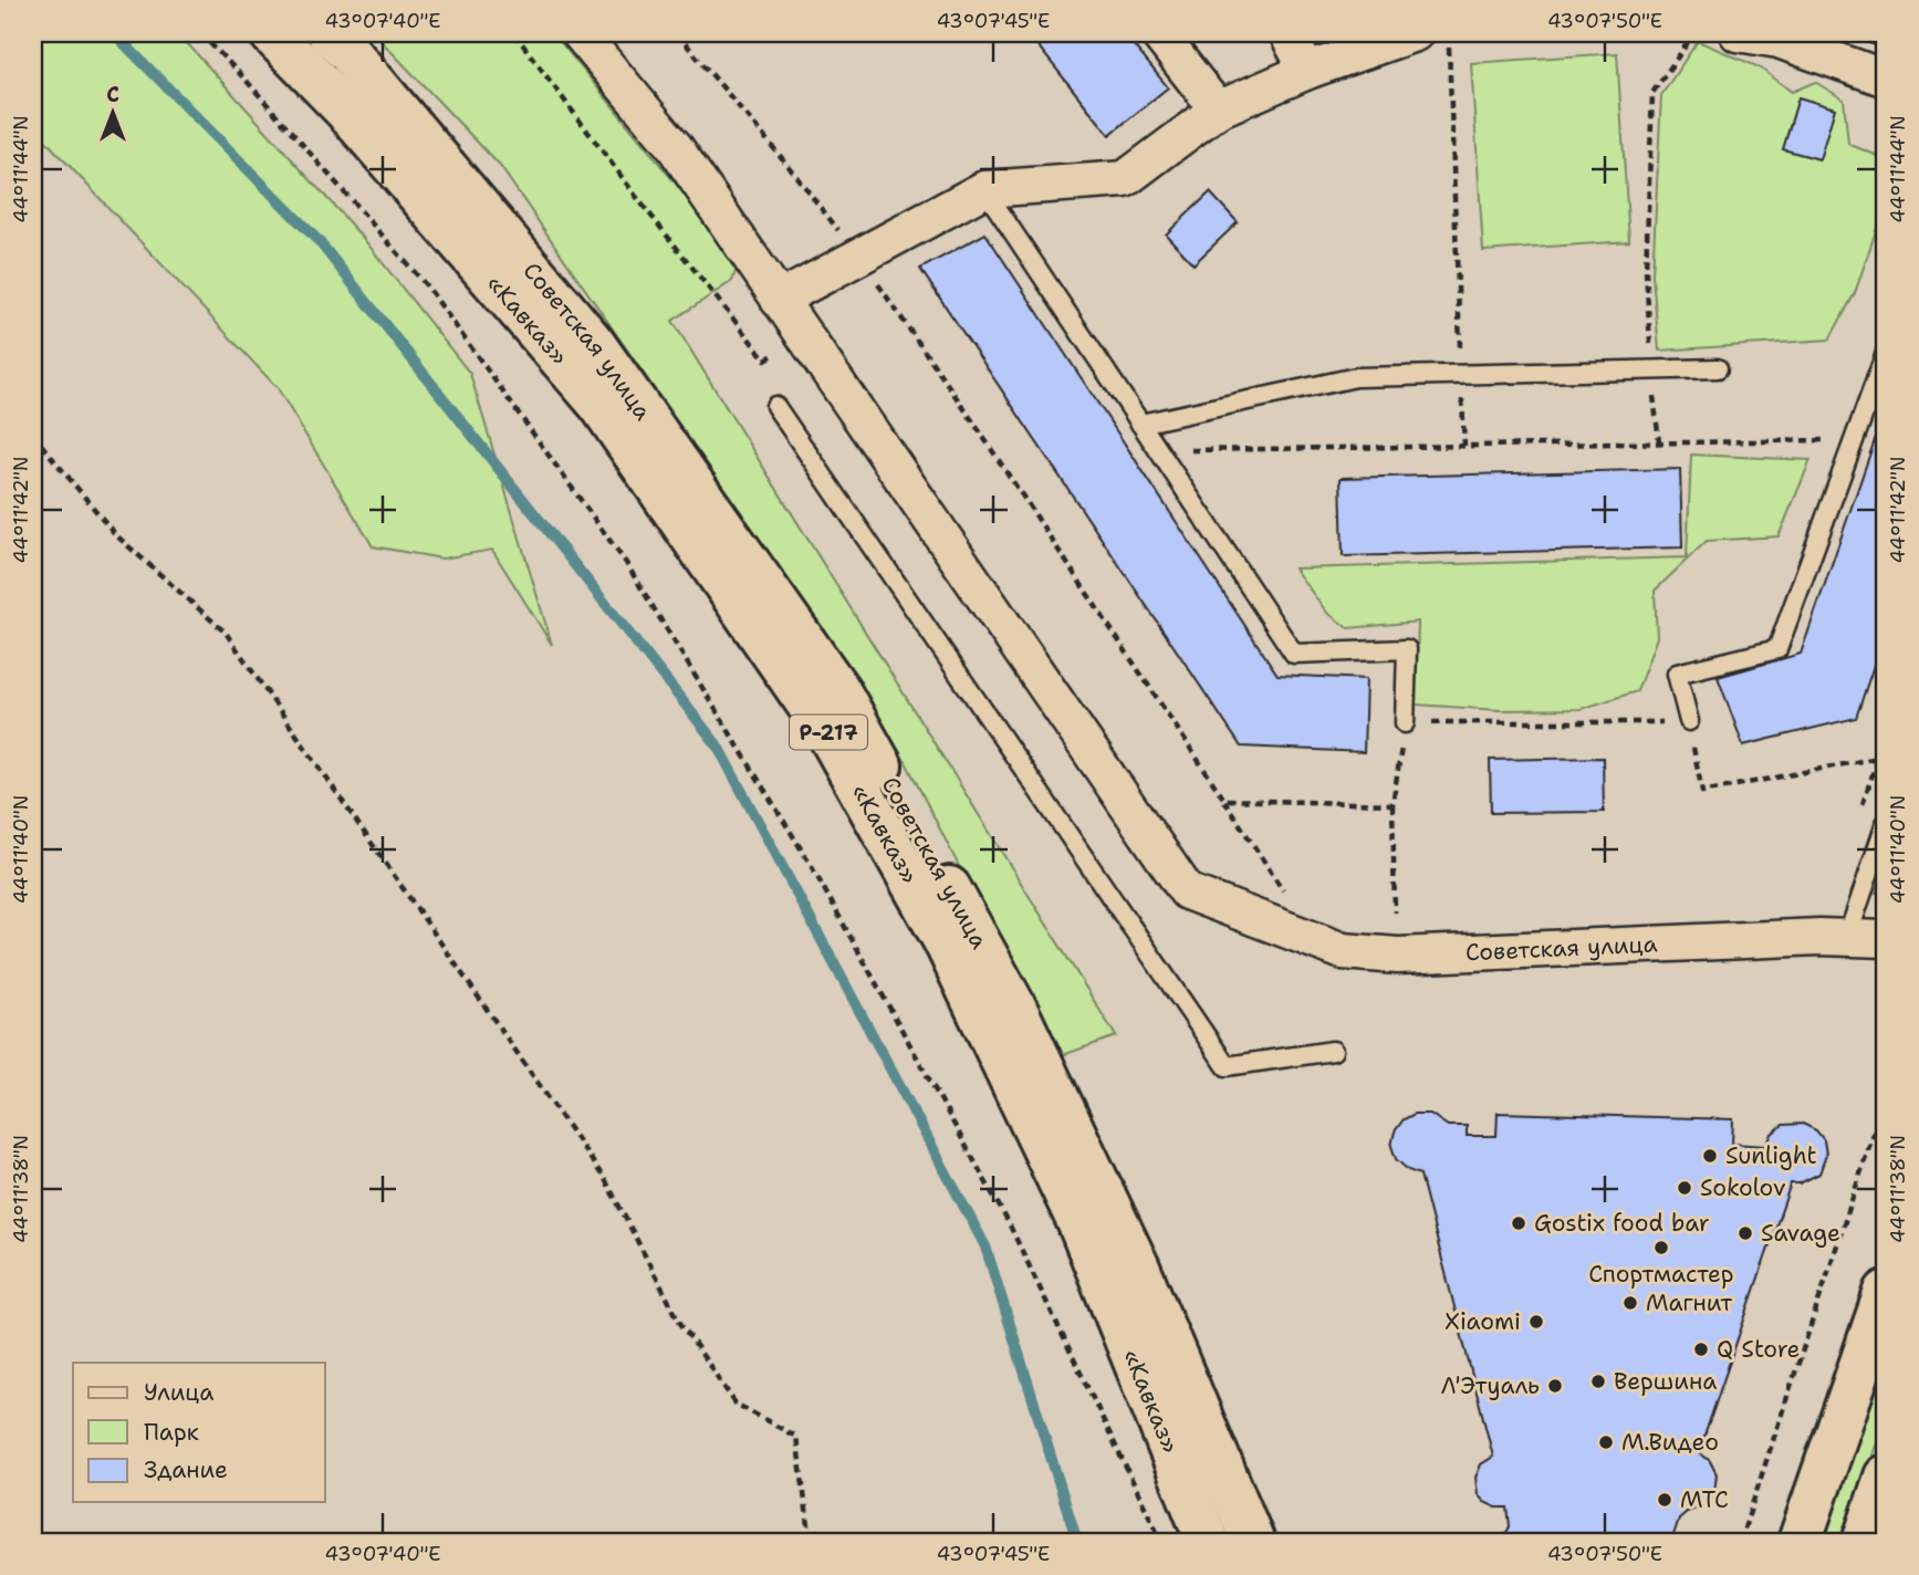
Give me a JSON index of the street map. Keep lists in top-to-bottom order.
{
  "streets": {
    "main road": ["«Кавказ»", "Советская улица", "Р-217"]
  },
  "places": [
    "Sunlight",
    "Sokolov",
    "Gostix food bar",
    "Savage",
    "Спортмастер",
    "Магнит",
    "Xiaomi",
    "Q Store",
    "Вершина",
    "Л'Этуаль",
    "М.Видео",
    "МТС"
  ],
  "legend": ["Улица", "Парк", "Здание"],
  "north": "top",
  "coordinates": [
    "43°07'40\"E",
    "43°07'45\"E",
    "43°07'50\"E",
    "44°11'44\"N",
    "44°11'42\"N",
    "44°11'40\"N",
    "44°11'38\"N"
  ]
}
